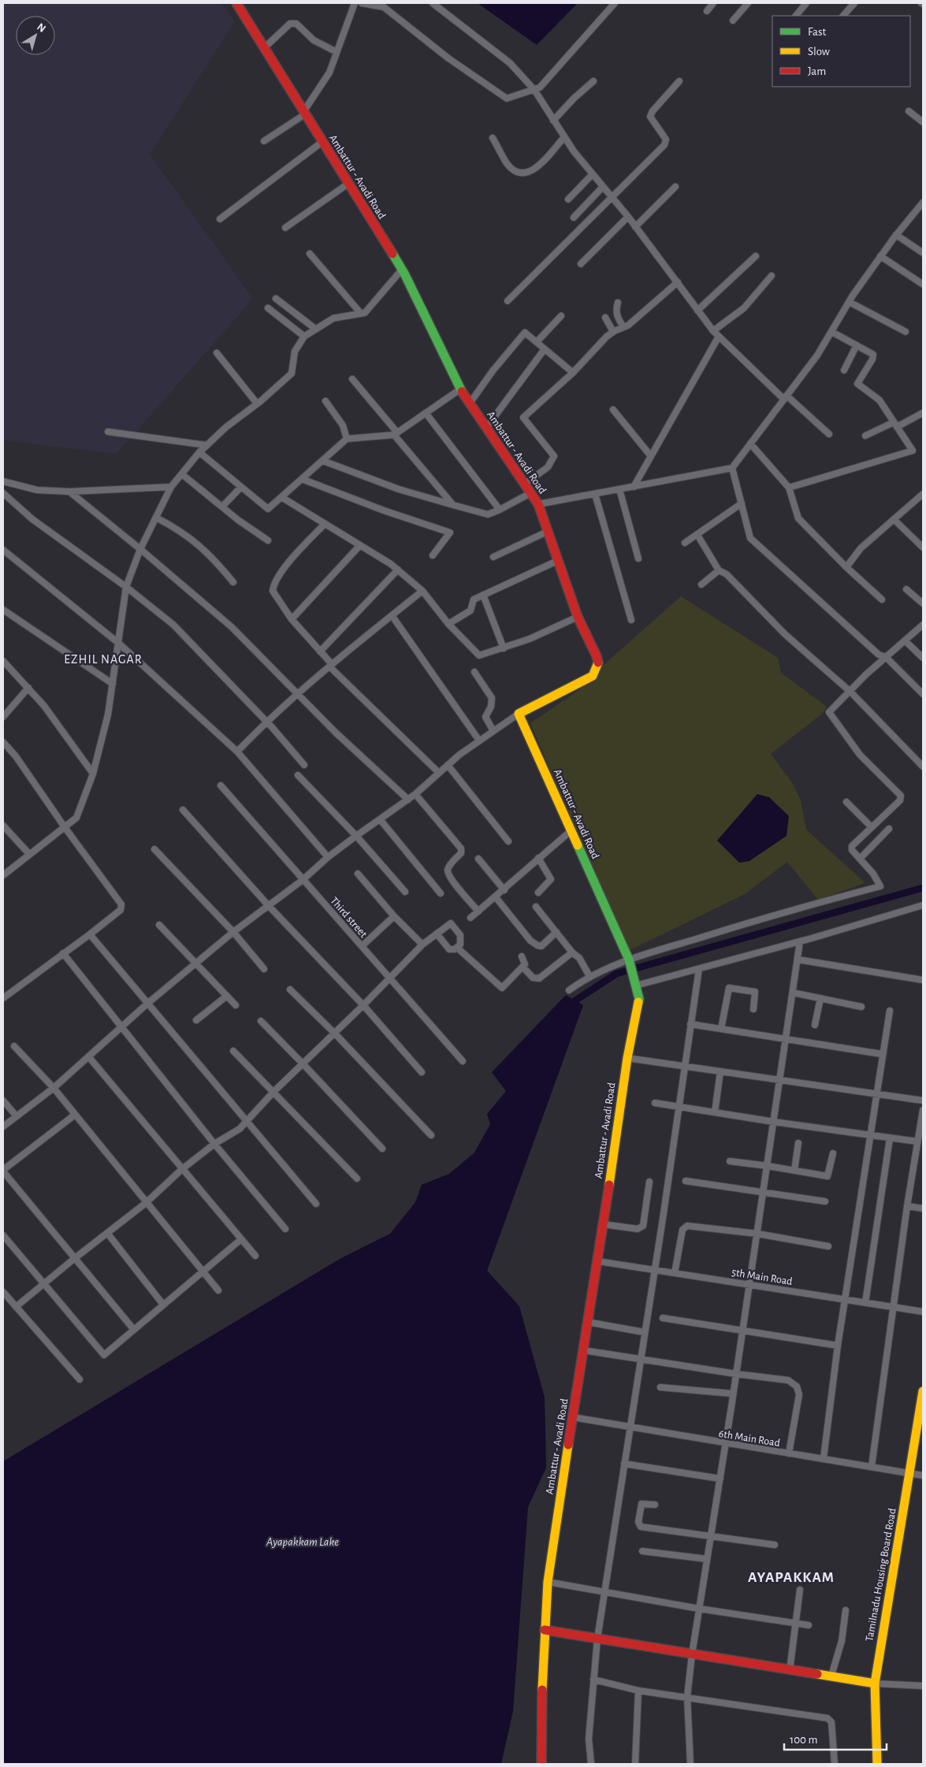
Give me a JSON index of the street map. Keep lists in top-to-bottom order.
{
  "streets": {
    "street": [
      "Ambattur - Avadi Road",
      "Third street",
      "5th Main Road",
      "6th Main Road",
      "Tamilnadu Housing Board Road"
    ]
  },
  "crossings": [
    ["Ambattur - Avadi Road", "5th Main Road"],
    ["Ambattur - Avadi Road", "6th Main Road"],
    ["6th Main Road", "Tamilnadu Housing Board Road"]
  ],
  "districts": ["EZHIL NAGAR", "AYAPAKKAM"],
  "water": ["Ayapakkam Lake"],
  "legend": ["Fast", "Slow", "Jam"],
  "scale_bar": "100 m",
  "north": "top right"
}
